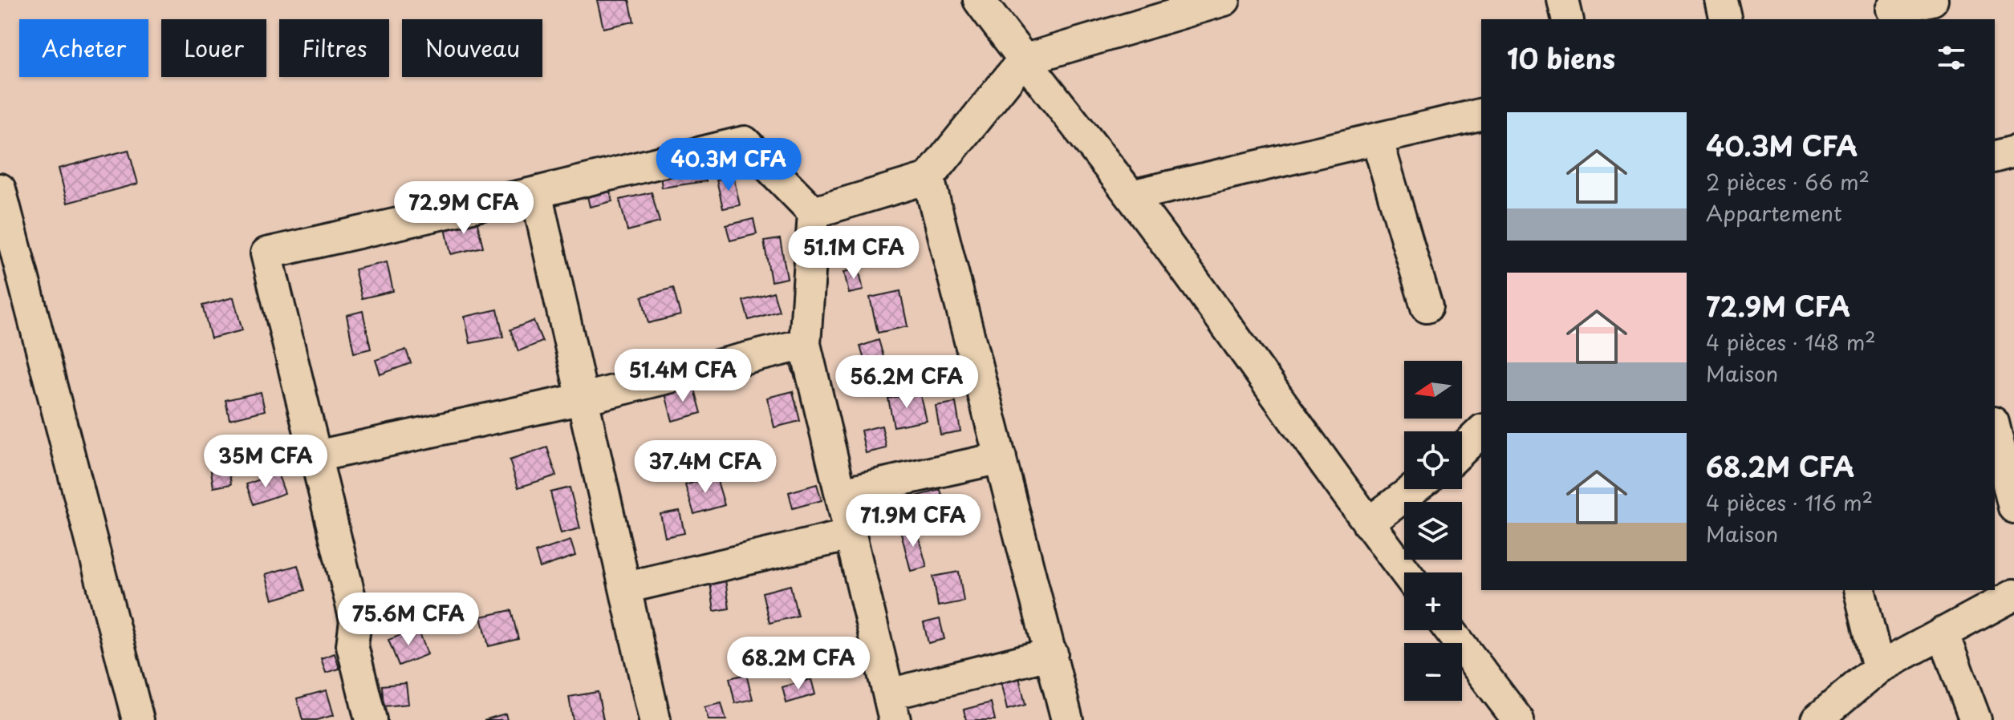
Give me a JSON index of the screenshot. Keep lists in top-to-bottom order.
{
  "north": "left",
  "page": {
    "chip": [
      "Acheter",
      "Louer",
      "Filtres",
      "Nouveau"
    ],
    "heading": "10 biens",
    "list": [
      {
        "name": "40.3M CFA",
        "note": "2 pièces · 66 m² · Appartement"
      },
      {
        "name": "72.9M CFA",
        "note": "4 pièces · 148 m² · Maison"
      },
      {
        "name": "68.2M CFA",
        "note": "4 pièces · 116 m² · Maison"
      }
    ],
    "price": [
      "40.3M CFA",
      "72.9M CFA",
      "51.1M CFA",
      "51.4M CFA",
      "56.2M CFA",
      "35M CFA",
      "37.4M CFA",
      "71.9M CFA",
      "75.6M CFA",
      "68.2M CFA"
    ],
    "map_buttons": ["+", "−"]
  }
}
